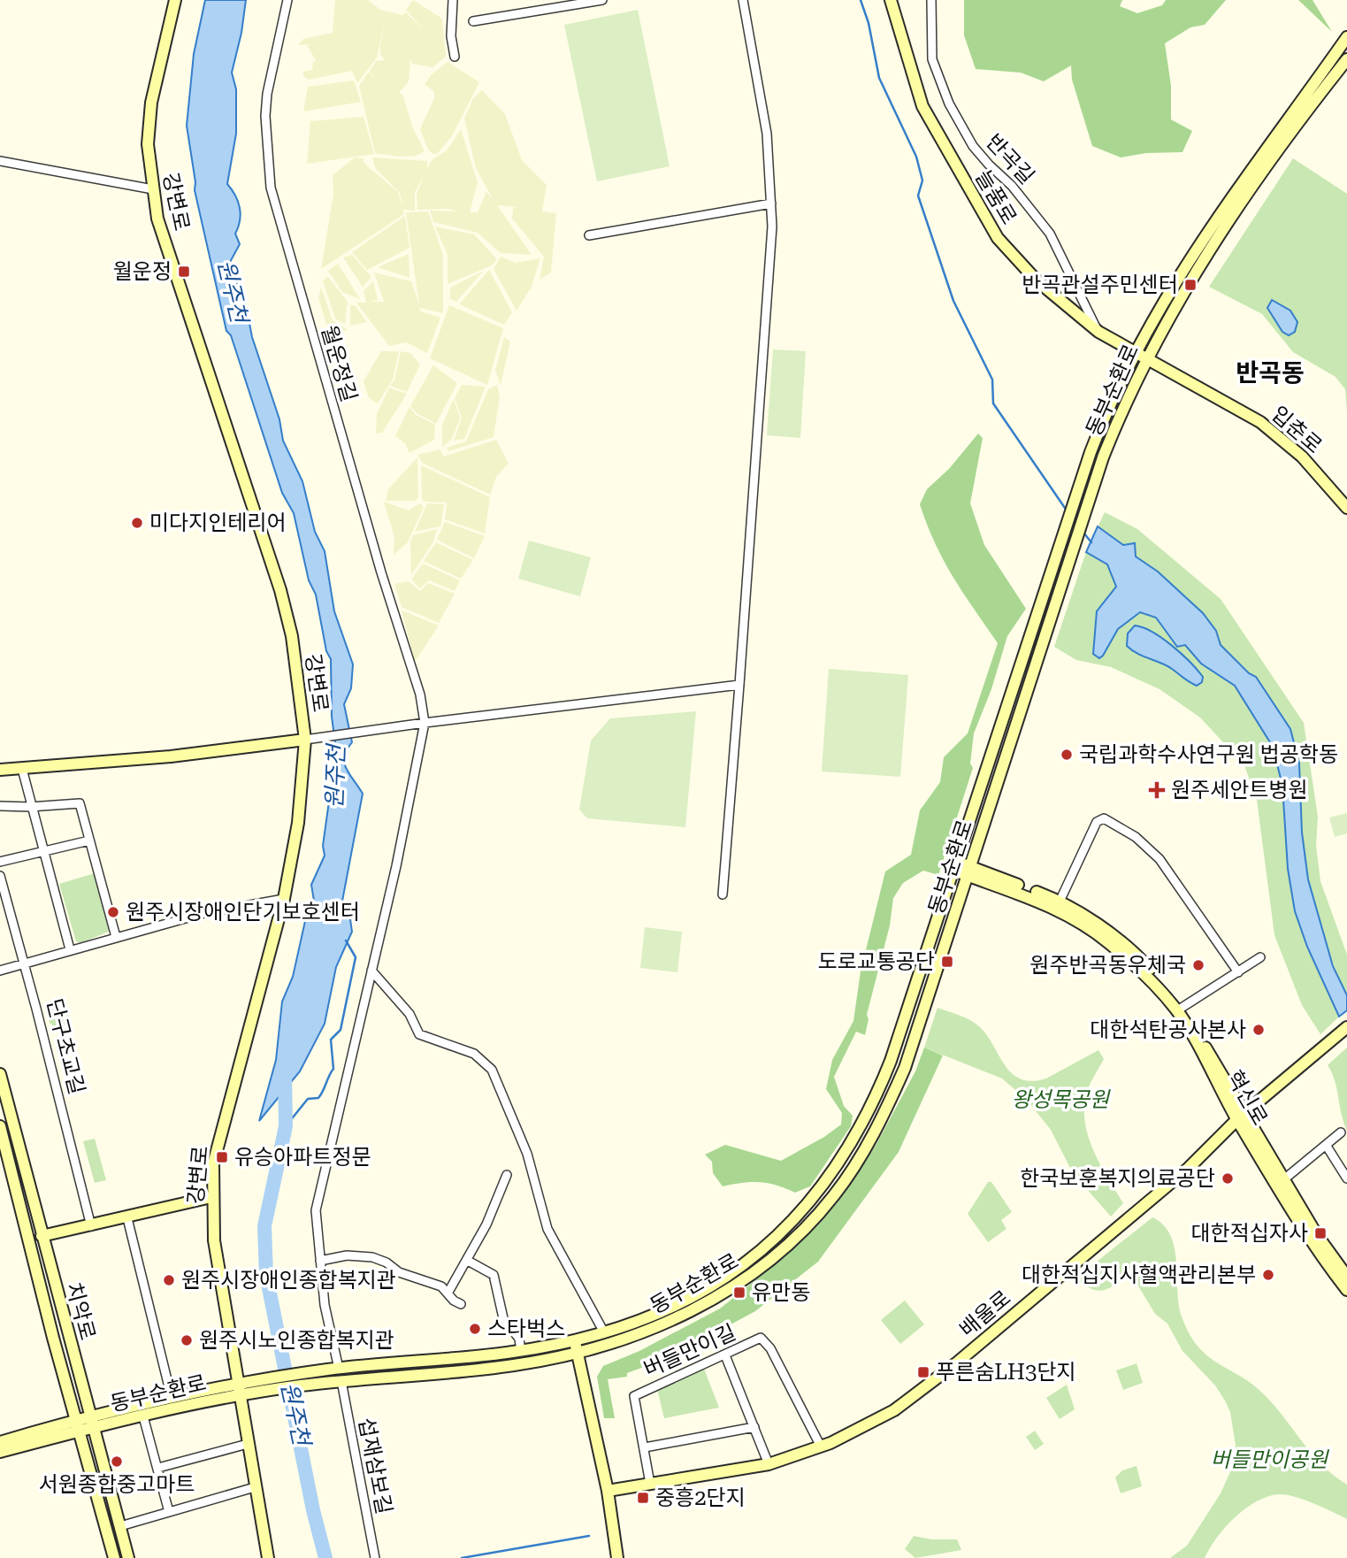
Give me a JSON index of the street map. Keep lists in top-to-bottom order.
{
  "streets": {
    "street": [
      "반곡길",
      "늘품로",
      "강변로",
      "월운정길",
      "동부순환로",
      "입춘로",
      "단구초교길",
      "혁신로",
      "치악로",
      "배울로",
      "버들만이길",
      "섭재삼보길"
    ]
  },
  "crossings": [
    ["반곡길", "늘품로"],
    ["늘품로", "동부순환로"],
    ["늘품로", "입춘로"],
    ["강변로", "동부순환로"],
    ["동부순환로", "입춘로"],
    ["동부순환로", "혁신로"],
    ["동부순환로", "치악로"],
    ["동부순환로", "섭재삼보길"],
    ["혁신로", "배울로"],
    ["배울로", "버들만이길"]
  ],
  "districts": ["반곡동"],
  "water": ["원주천"],
  "parks": ["왕성목공원", "버들만이공원"],
  "places": {
    "transit": [
      "월운정",
      "반곡관설주민센터",
      "도로교통공단",
      "유승아파트정문",
      "대한적십자사",
      "유만동",
      "푸른숨LH3단지",
      "중흥2단지"
    ],
    "other": [
      "미다지인테리어",
      "국립과학수사연구원 법공학동",
      "원주시장애인단기보호센터",
      "원주반곡동우체국",
      "대한석탄공사본사",
      "한국보훈복지의료공단",
      "대한적십지사혈액관리본부",
      "원주시장애인종합복지관",
      "스타벅스",
      "원주시노인종합복지관",
      "서원종합중고마트"
    ],
    "health": ["원주세안트병원"]
  }
}
